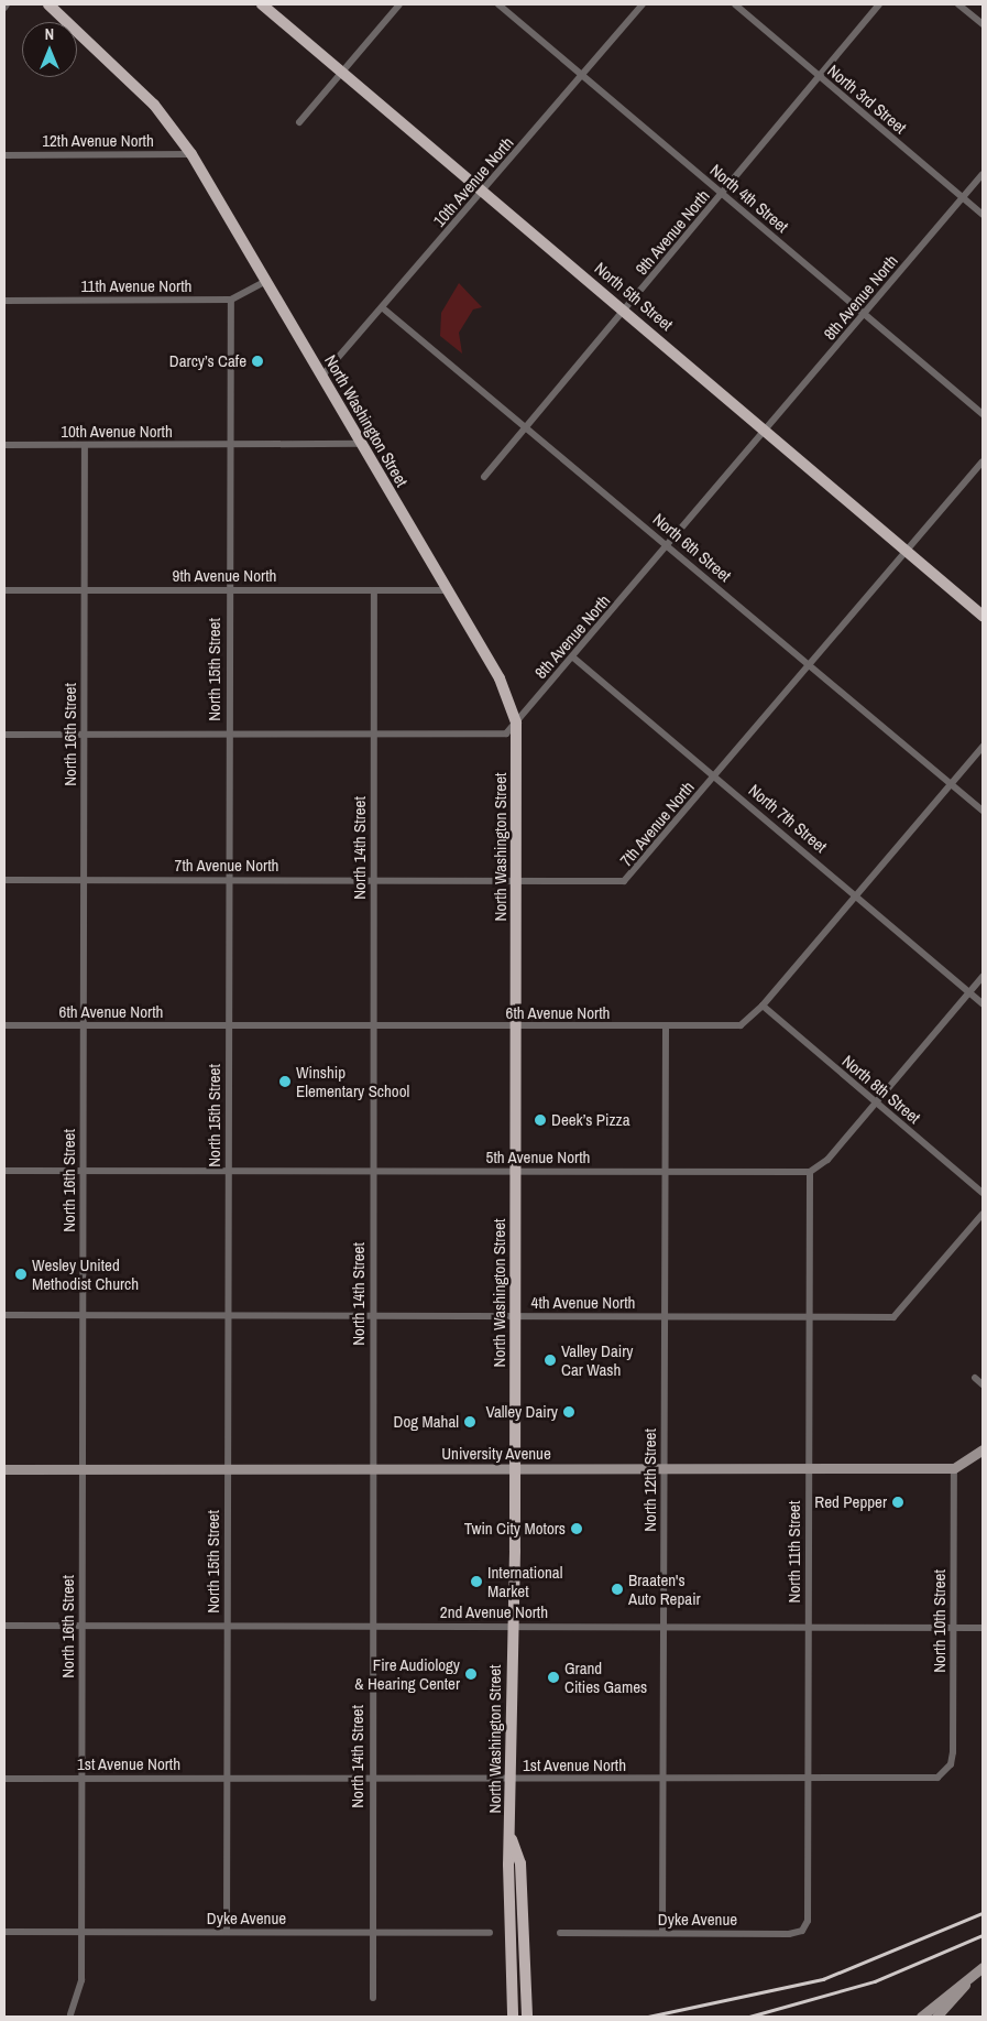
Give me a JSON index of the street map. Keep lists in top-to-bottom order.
{
  "streets": {
    "main road": ["North 5th Street", "North Washington Street"],
    "street": [
      "North 3rd Street",
      "12th Avenue North",
      "10th Avenue North",
      "North 4th Street",
      "9th Avenue North",
      "11th Avenue North",
      "8th Avenue North",
      "North 6th Street",
      "North 15th Street",
      "North 16th Street",
      "North 7th Street",
      "7th Avenue North",
      "North 14th Street",
      "6th Avenue North",
      "North 8th Street",
      "5th Avenue North",
      "4th Avenue North",
      "University Avenue",
      "North 12th Street",
      "North 11th Street",
      "2nd Avenue North",
      "North 10th Street",
      "1st Avenue North",
      "Dyke Avenue"
    ]
  },
  "crossings": [
    ["North 3rd Street", "9th Avenue North"],
    ["North 3rd Street", "8th Avenue North"],
    ["12th Avenue North", "North Washington Street"],
    ["10th Avenue North", "North 4th Street"],
    ["10th Avenue North", "North 5th Street"],
    ["10th Avenue North", "North Washington Street"],
    ["10th Avenue North", "North 6th Street"],
    ["10th Avenue North", "North 15th Street"],
    ["10th Avenue North", "North 16th Street"],
    ["North 4th Street", "9th Avenue North"],
    ["North 4th Street", "8th Avenue North"],
    ["9th Avenue North", "North 5th Street"],
    ["9th Avenue North", "North Washington Street"],
    ["9th Avenue North", "North 6th Street"],
    ["9th Avenue North", "North 15th Street"],
    ["9th Avenue North", "North 16th Street"],
    ["9th Avenue North", "North 14th Street"],
    ["11th Avenue North", "North Washington Street"],
    ["11th Avenue North", "North 15th Street"],
    ["North 5th Street", "8th Avenue North"],
    ["North 5th Street", "7th Avenue North"],
    ["8th Avenue North", "North Washington Street"],
    ["8th Avenue North", "North 6th Street"],
    ["8th Avenue North", "North 15th Street"],
    ["8th Avenue North", "North 16th Street"],
    ["8th Avenue North", "North 7th Street"],
    ["8th Avenue North", "North 14th Street"],
    ["North Washington Street", "7th Avenue North"],
    ["North Washington Street", "6th Avenue North"],
    ["North Washington Street", "5th Avenue North"],
    ["North Washington Street", "4th Avenue North"],
    ["North Washington Street", "University Avenue"],
    ["North Washington Street", "2nd Avenue North"],
    ["North Washington Street", "1st Avenue North"],
    ["North 6th Street", "7th Avenue North"],
    ["North 6th Street", "6th Avenue North"],
    ["North 15th Street", "7th Avenue North"],
    ["North 15th Street", "6th Avenue North"],
    ["North 15th Street", "5th Avenue North"],
    ["North 15th Street", "4th Avenue North"],
    ["North 15th Street", "University Avenue"],
    ["North 15th Street", "2nd Avenue North"],
    ["North 15th Street", "1st Avenue North"],
    ["North 15th Street", "Dyke Avenue"],
    ["North 16th Street", "7th Avenue North"],
    ["North 16th Street", "6th Avenue North"],
    ["North 16th Street", "5th Avenue North"],
    ["North 16th Street", "4th Avenue North"],
    ["North 16th Street", "University Avenue"],
    ["North 16th Street", "2nd Avenue North"],
    ["North 16th Street", "1st Avenue North"],
    ["North 16th Street", "Dyke Avenue"],
    ["North 7th Street", "7th Avenue North"],
    ["North 7th Street", "6th Avenue North"],
    ["7th Avenue North", "North 14th Street"],
    ["North 14th Street", "6th Avenue North"],
    ["North 14th Street", "5th Avenue North"],
    ["North 14th Street", "4th Avenue North"],
    ["North 14th Street", "University Avenue"],
    ["North 14th Street", "2nd Avenue North"],
    ["North 14th Street", "1st Avenue North"],
    ["North 14th Street", "Dyke Avenue"],
    ["6th Avenue North", "North 8th Street"],
    ["6th Avenue North", "North 12th Street"],
    ["5th Avenue North", "North 12th Street"],
    ["5th Avenue North", "North 11th Street"],
    ["4th Avenue North", "North 12th Street"],
    ["4th Avenue North", "North 11th Street"],
    ["University Avenue", "North 12th Street"],
    ["University Avenue", "North 11th Street"],
    ["University Avenue", "North 10th Street"],
    ["North 12th Street", "2nd Avenue North"],
    ["North 12th Street", "1st Avenue North"],
    ["North 12th Street", "Dyke Avenue"],
    ["North 11th Street", "2nd Avenue North"],
    ["North 11th Street", "1st Avenue North"],
    ["North 11th Street", "Dyke Avenue"],
    ["2nd Avenue North", "North 10th Street"],
    ["North 10th Street", "1st Avenue North"]
  ],
  "places": [
    "Darcy’s Cafe",
    "Winship Elementary School",
    "Deek’s Pizza",
    "Wesley United Methodist Church",
    "Valley Dairy Car Wash",
    "Valley Dairy",
    "Dog Mahal",
    "Red Pepper",
    "Twin City Motors",
    "International Market",
    "Braaten's Auto Repair",
    "Fire Audiology & Hearing Center",
    "Grand Cities Games"
  ],
  "north": "top"
}
